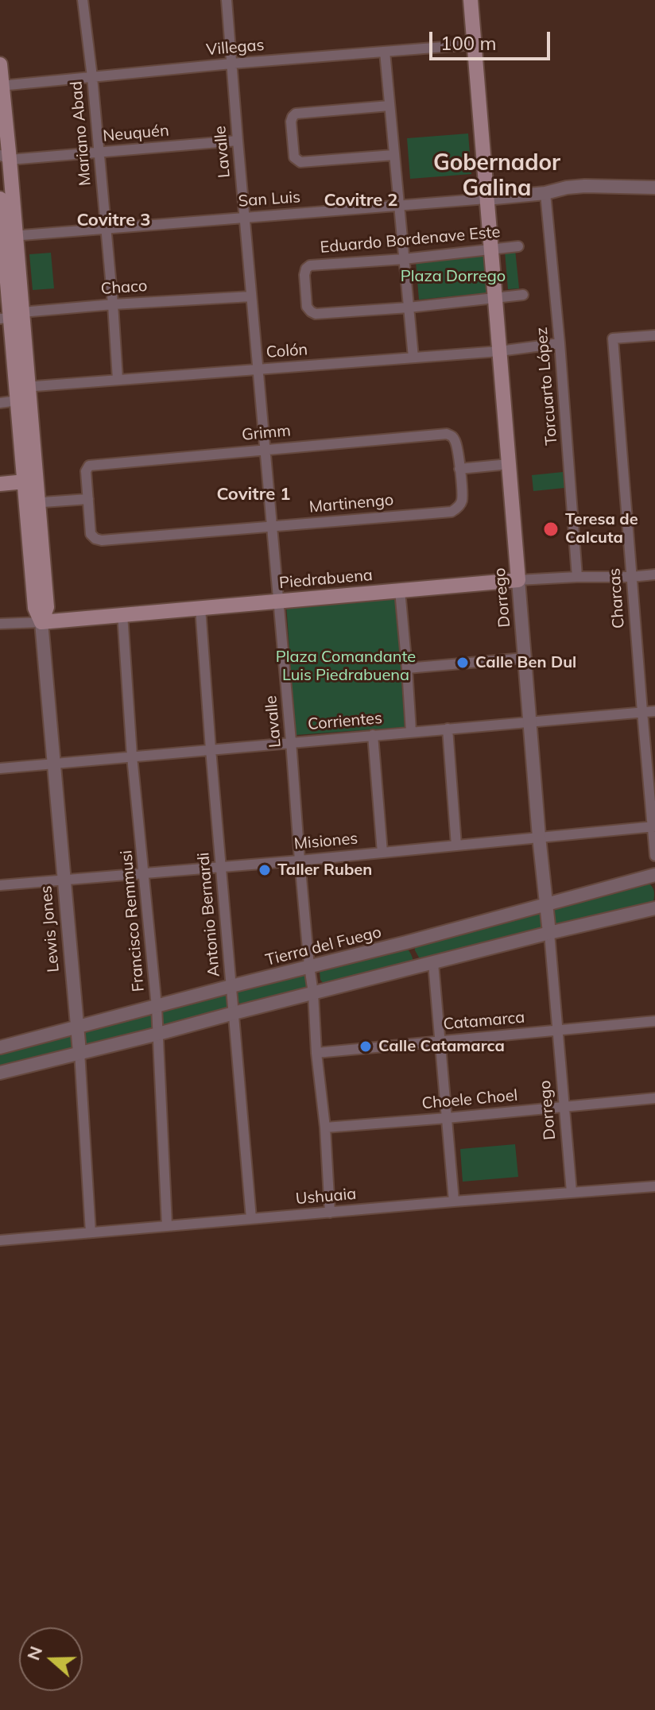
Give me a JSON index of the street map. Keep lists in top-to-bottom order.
{
  "streets": {
    "main road": ["Piedrabuena", "Dorrego", "Lewis Jones"],
    "street": [
      "Villegas",
      "Mariano Abad",
      "Neuquén",
      "Lavalle",
      "San Luis",
      "Eduardo Bordenave Este",
      "Chaco",
      "Colón",
      "Torcuarto López",
      "Grimm",
      "Martinengo",
      "Charcas",
      "Corrientes",
      "Misiones",
      "Antonio Bernardi",
      "Francisco Remmusi",
      "Tierra del Fuego",
      "Catamarca",
      "Choele Choel",
      "Ushuaia"
    ]
  },
  "crossings": [
    ["Villegas", "Mariano Abad"],
    ["Villegas", "Lavalle"],
    ["Villegas", "Dorrego"],
    ["Villegas", "Lewis Jones"],
    ["Mariano Abad", "Neuquén"],
    ["Mariano Abad", "San Luis"],
    ["Mariano Abad", "Chaco"],
    ["Mariano Abad", "Colón"],
    ["Neuquén", "Lavalle"],
    ["Neuquén", "Lewis Jones"],
    ["Lavalle", "San Luis"],
    ["Lavalle", "Chaco"],
    ["Lavalle", "Colón"],
    ["Lavalle", "Grimm"],
    ["Lavalle", "Martinengo"],
    ["Lavalle", "Piedrabuena"],
    ["Lavalle", "Corrientes"],
    ["Lavalle", "Misiones"],
    ["Lavalle", "Tierra del Fuego"],
    ["Lavalle", "Catamarca"],
    ["Lavalle", "Choele Choel"],
    ["Lavalle", "Ushuaia"],
    ["San Luis", "Torcuarto López"],
    ["San Luis", "Dorrego"],
    ["San Luis", "Lewis Jones"],
    ["Eduardo Bordenave Este", "Dorrego"],
    ["Chaco", "Lewis Jones"],
    ["Colón", "Torcuarto López"],
    ["Colón", "Dorrego"],
    ["Colón", "Lewis Jones"],
    ["Torcuarto López", "Piedrabuena"],
    ["Grimm", "Martinengo"],
    ["Piedrabuena", "Dorrego"],
    ["Piedrabuena", "Charcas"],
    ["Piedrabuena", "Antonio Bernardi"],
    ["Piedrabuena", "Francisco Remmusi"],
    ["Piedrabuena", "Lewis Jones"],
    ["Dorrego", "Corrientes"],
    ["Dorrego", "Misiones"],
    ["Dorrego", "Tierra del Fuego"],
    ["Dorrego", "Catamarca"],
    ["Dorrego", "Choele Choel"],
    ["Dorrego", "Ushuaia"],
    ["Charcas", "Corrientes"],
    ["Charcas", "Misiones"],
    ["Corrientes", "Antonio Bernardi"],
    ["Corrientes", "Francisco Remmusi"],
    ["Corrientes", "Lewis Jones"],
    ["Misiones", "Antonio Bernardi"],
    ["Misiones", "Francisco Remmusi"],
    ["Misiones", "Lewis Jones"],
    ["Antonio Bernardi", "Tierra del Fuego"],
    ["Antonio Bernardi", "Ushuaia"],
    ["Francisco Remmusi", "Tierra del Fuego"],
    ["Francisco Remmusi", "Ushuaia"],
    ["Lewis Jones", "Tierra del Fuego"],
    ["Lewis Jones", "Ushuaia"]
  ],
  "districts": [
    "Gobernador Galina",
    "Covitre 2",
    "Covitre 3",
    "Covitre 1"
  ],
  "parks": ["Plaza Dorrego", "Plaza Comandante Luis Piedrabuena"],
  "places": [
    "Teresa de Calcuta",
    "Calle Ben Dul",
    "Taller Ruben",
    "Calle Catamarca"
  ],
  "scale_bar": "100 m",
  "north": "left"
}
